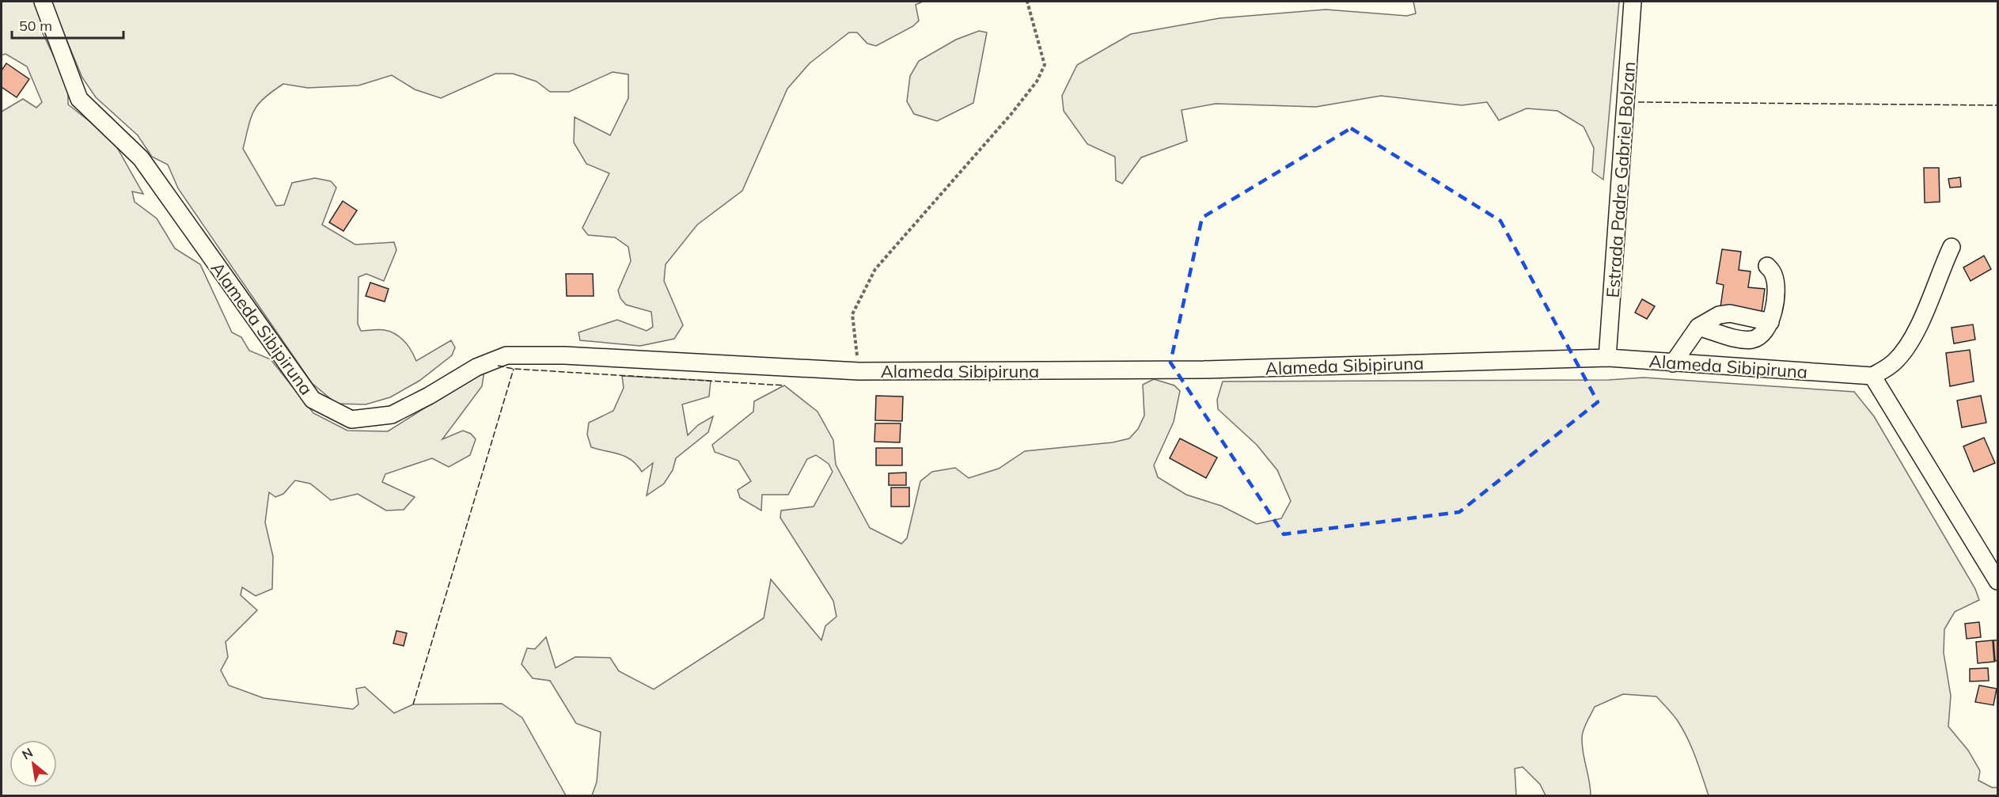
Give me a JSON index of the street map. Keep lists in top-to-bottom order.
{
  "streets": {
    "street": ["Estrada Padre Gabriel Bolzan", "Alameda Sibipiruna"]
  },
  "crossings": [
    ["Estrada Padre Gabriel Bolzan", "Alameda Sibipiruna"]
  ],
  "scale_bar": "50 m",
  "north": "top left"
}
